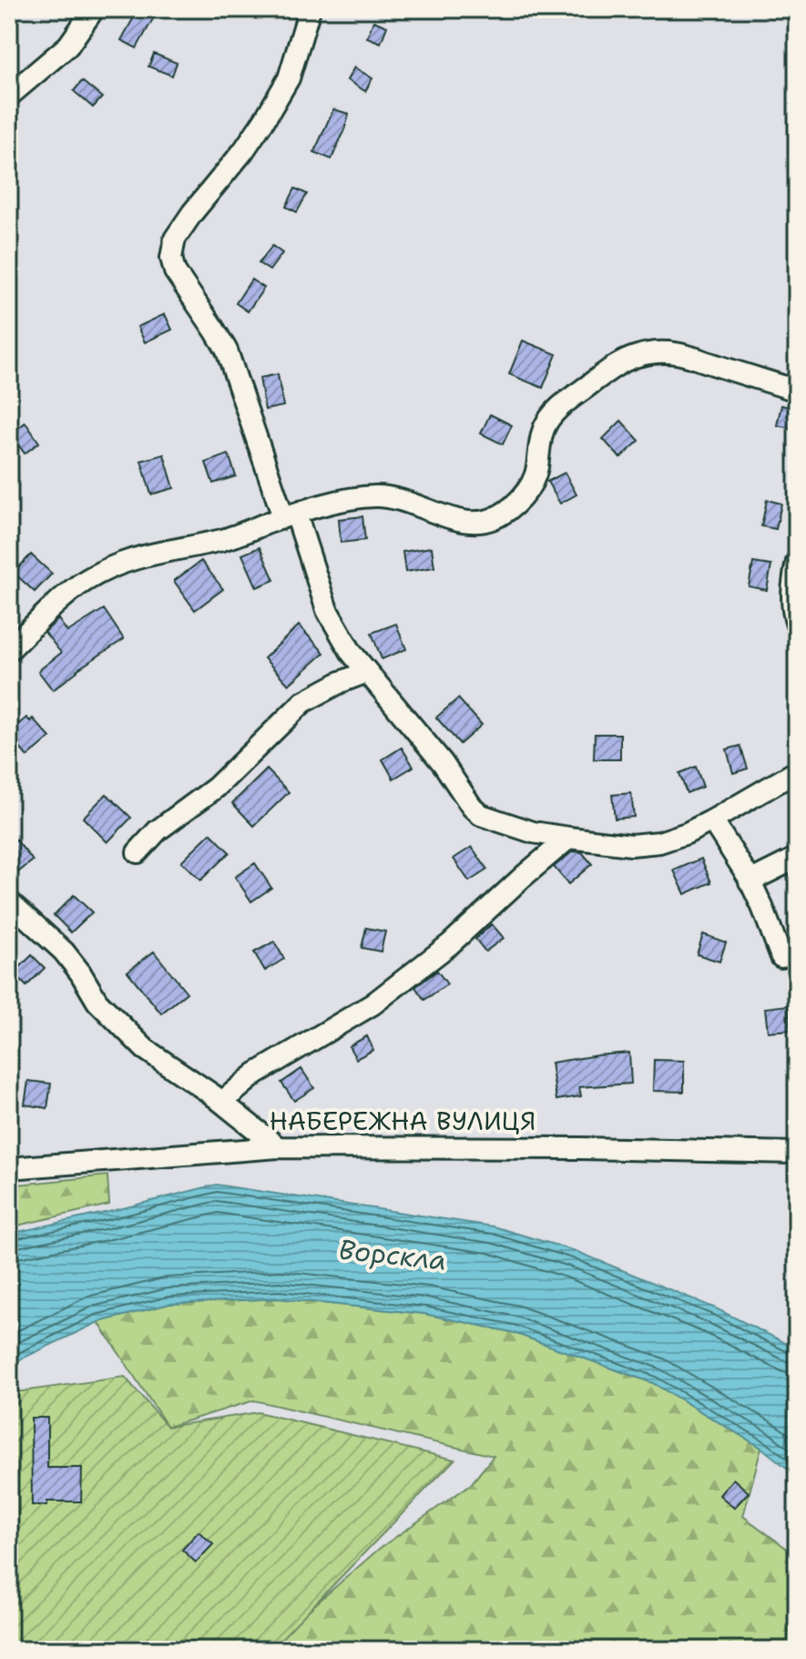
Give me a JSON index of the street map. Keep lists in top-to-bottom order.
{
  "streets": {
    "street": ["НАБЕРЕЖНА ВУЛИЦЯ"]
  },
  "water": ["Ворскла"]
}
